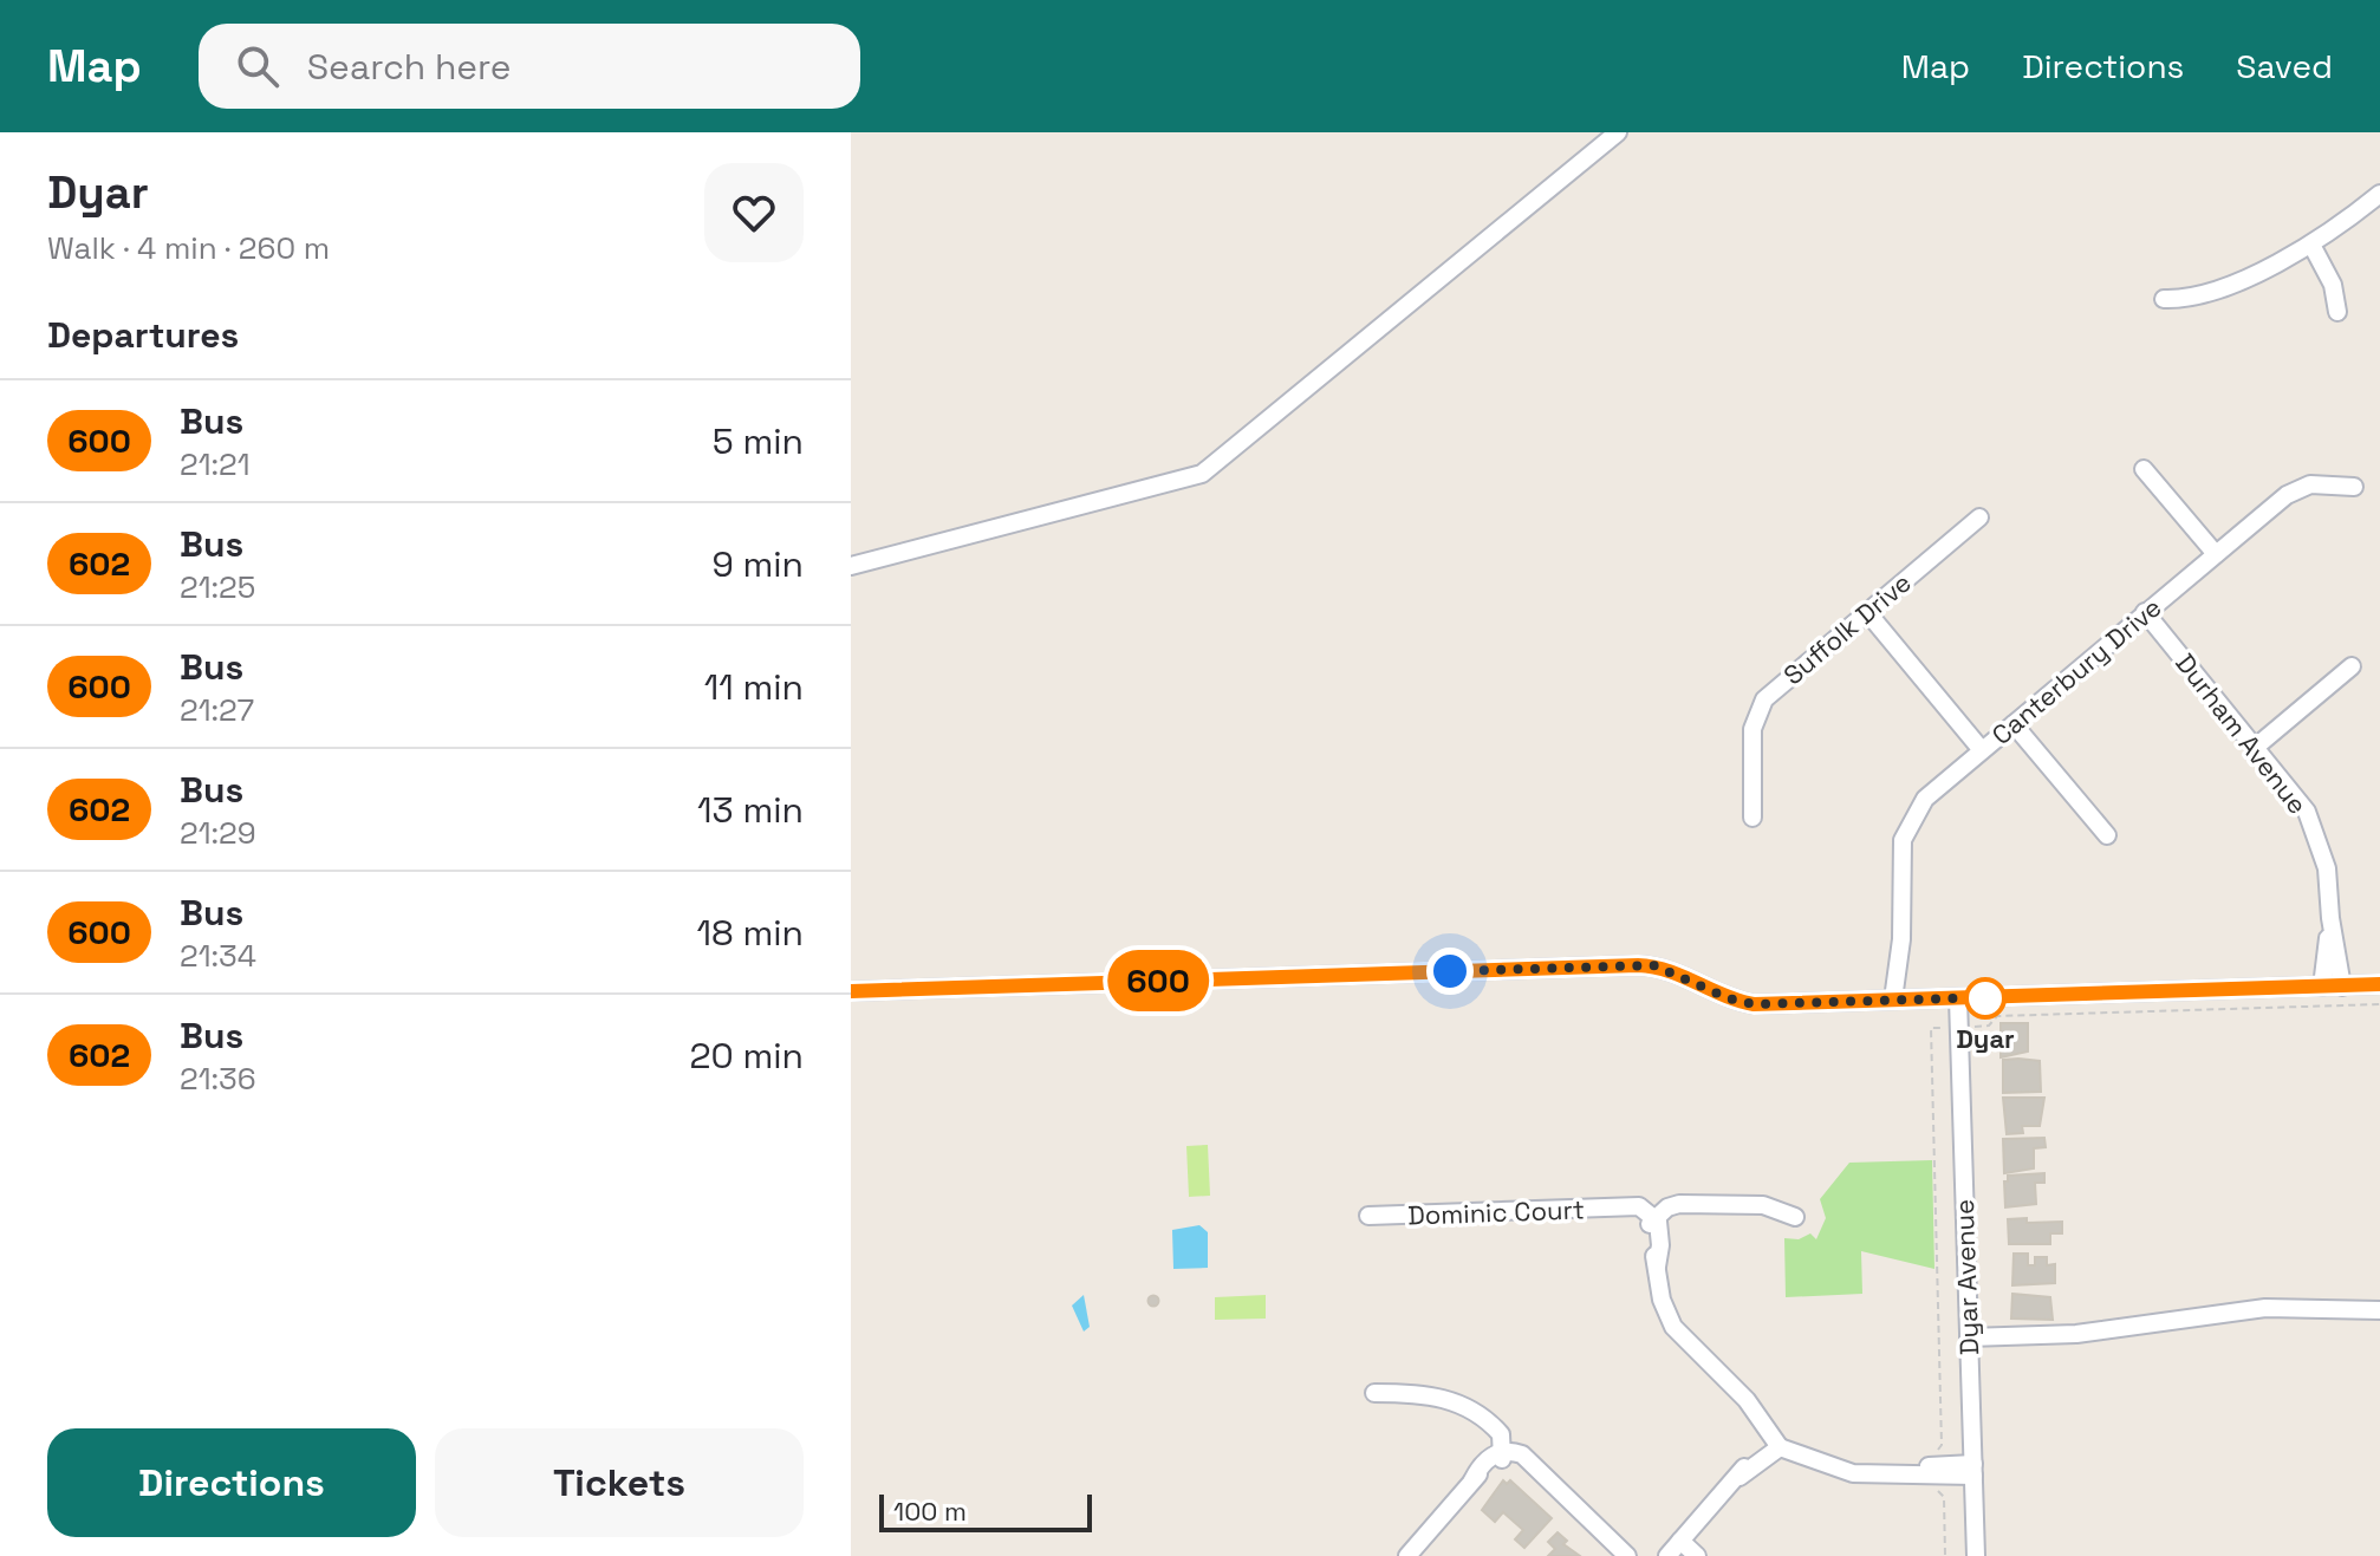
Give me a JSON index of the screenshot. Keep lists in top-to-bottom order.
{
  "streets": {
    "street": [
      "Suffolk Drive",
      "Canterbury Drive",
      "Durham Avenue",
      "Dominic Court",
      "Dyar Avenue"
    ]
  },
  "crossings": [
    ["Canterbury Drive", "Durham Avenue"]
  ],
  "places": ["Dyar"],
  "lines": ["bus line 600"],
  "scale_bar": "100 m",
  "page": {
    "header": "Map",
    "search": "Search here",
    "nav": ["Map", "Directions", "Saved"],
    "heading": [
      ["Dyar", "Walk · 4 min · 260 m"],
      "Departures"
    ],
    "on_map": "600",
    "list": [
      {
        "mark": "600",
        "name": "Bus",
        "note": "21:21",
        "value": "5 min"
      },
      {
        "mark": "602",
        "name": "Bus",
        "note": "21:25",
        "value": "9 min"
      },
      {
        "mark": "600",
        "name": "Bus",
        "note": "21:27",
        "value": "11 min"
      },
      {
        "mark": "602",
        "name": "Bus",
        "note": "21:29",
        "value": "13 min"
      },
      {
        "mark": "600",
        "name": "Bus",
        "note": "21:34",
        "value": "18 min"
      },
      {
        "mark": "602",
        "name": "Bus",
        "note": "21:36",
        "value": "20 min"
      }
    ],
    "buttons": ["Directions", "Tickets"],
    "scale": "100 m"
  }
}
